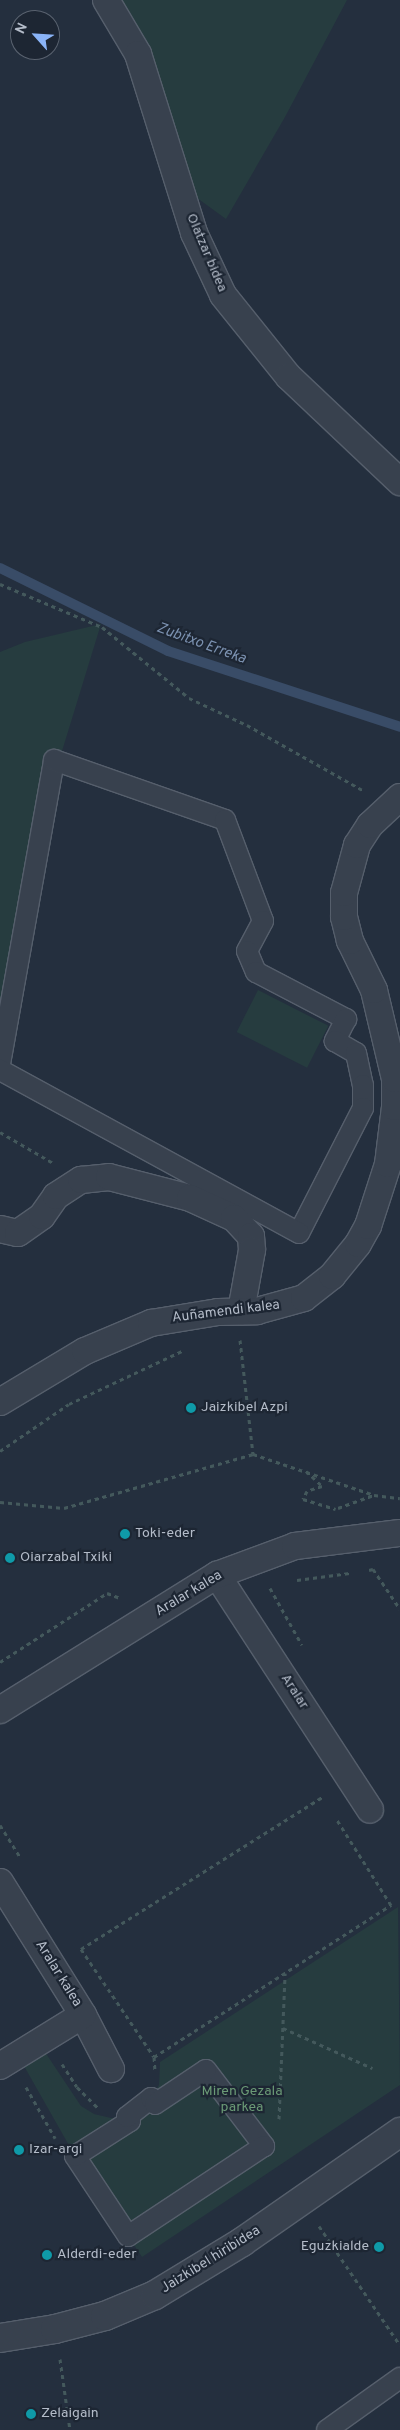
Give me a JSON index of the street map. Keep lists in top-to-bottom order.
{
  "streets": {
    "street": [
      "Olatzar bidea",
      "Auñamendi kalea",
      "Aralar kalea",
      "Aralar",
      "Jaizkibel hiribidea"
    ]
  },
  "crossings": [
    ["Aralar kalea", "Aralar"]
  ],
  "water": ["Zubitxo Erreka"],
  "parks": ["Miren Gezala parkea"],
  "places": [
    "Jaizkibel Azpi",
    "Toki-eder",
    "Oiarzabal Txiki",
    "Izar-argi",
    "Eguzkialde",
    "Alderdi-eder",
    "Zelaigain"
  ],
  "north": "top left"
}
